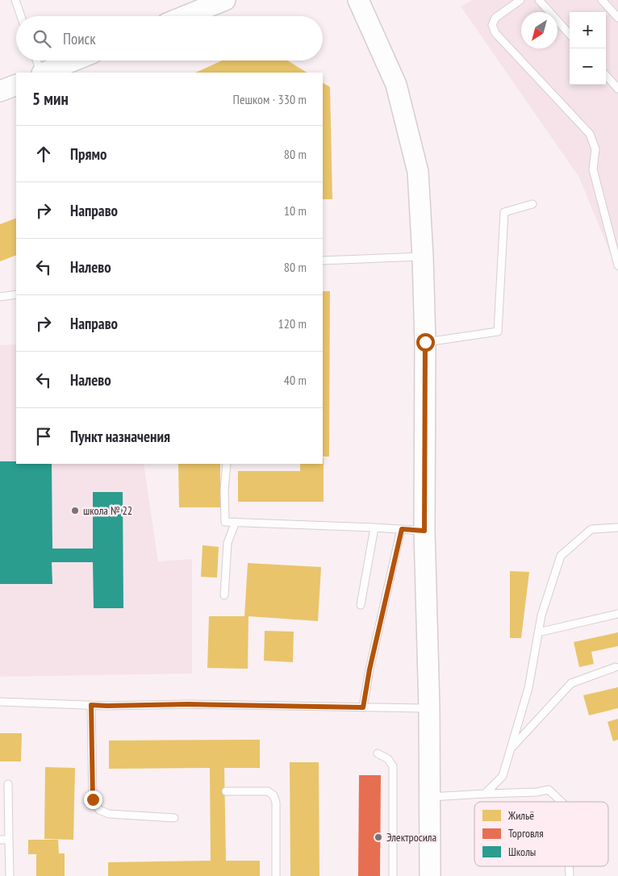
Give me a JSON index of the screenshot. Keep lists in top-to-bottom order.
{
  "places": ["школа № 22", "Электросила"],
  "legend": ["Жильё", "Торговля", "Школы"],
  "north": "bottom left",
  "page": {
    "map_buttons": ["+", "−"],
    "search": "Поиск",
    "heading": ["5 мин", "Пешком · 330 m"],
    "list": [
      ["Прямо", "80 m"],
      ["Направо", "10 m"],
      ["Налево", "80 m"],
      ["Направо", "120 m"],
      ["Налево", "40 m"],
      "Пункт назначения"
    ]
  }
}
